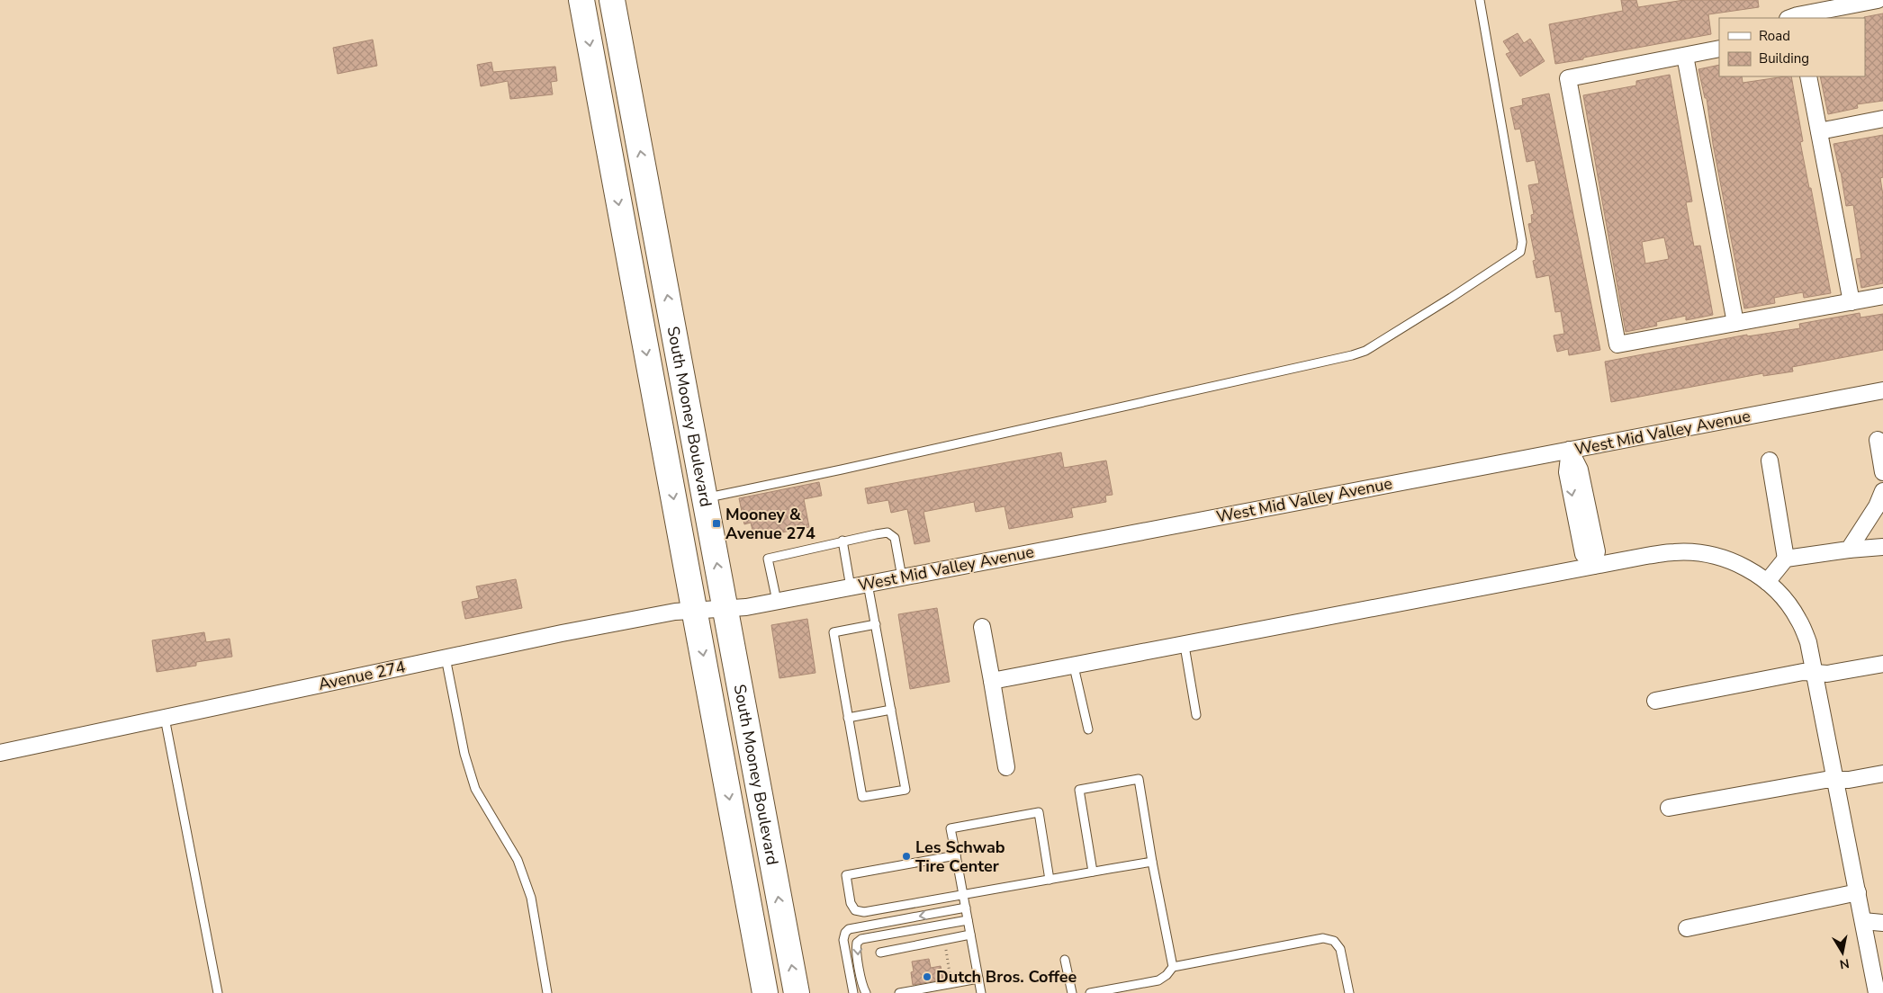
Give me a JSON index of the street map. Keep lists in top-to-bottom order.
{
  "streets": {
    "main road": ["South Mooney Boulevard"],
    "street": ["West Mid Valley Avenue", "Avenue 274"]
  },
  "crossings": [
    ["South Mooney Boulevard", "West Mid Valley Avenue"],
    ["South Mooney Boulevard", "Avenue 274"],
    ["West Mid Valley Avenue", "Avenue 274"]
  ],
  "places": {
    "transit": ["Mooney & Avenue 274"],
    "other": ["Les Schwab Tire Center", "Dutch Bros. Coffee"]
  },
  "legend": ["Road", "Building"],
  "north": "bottom"
}
